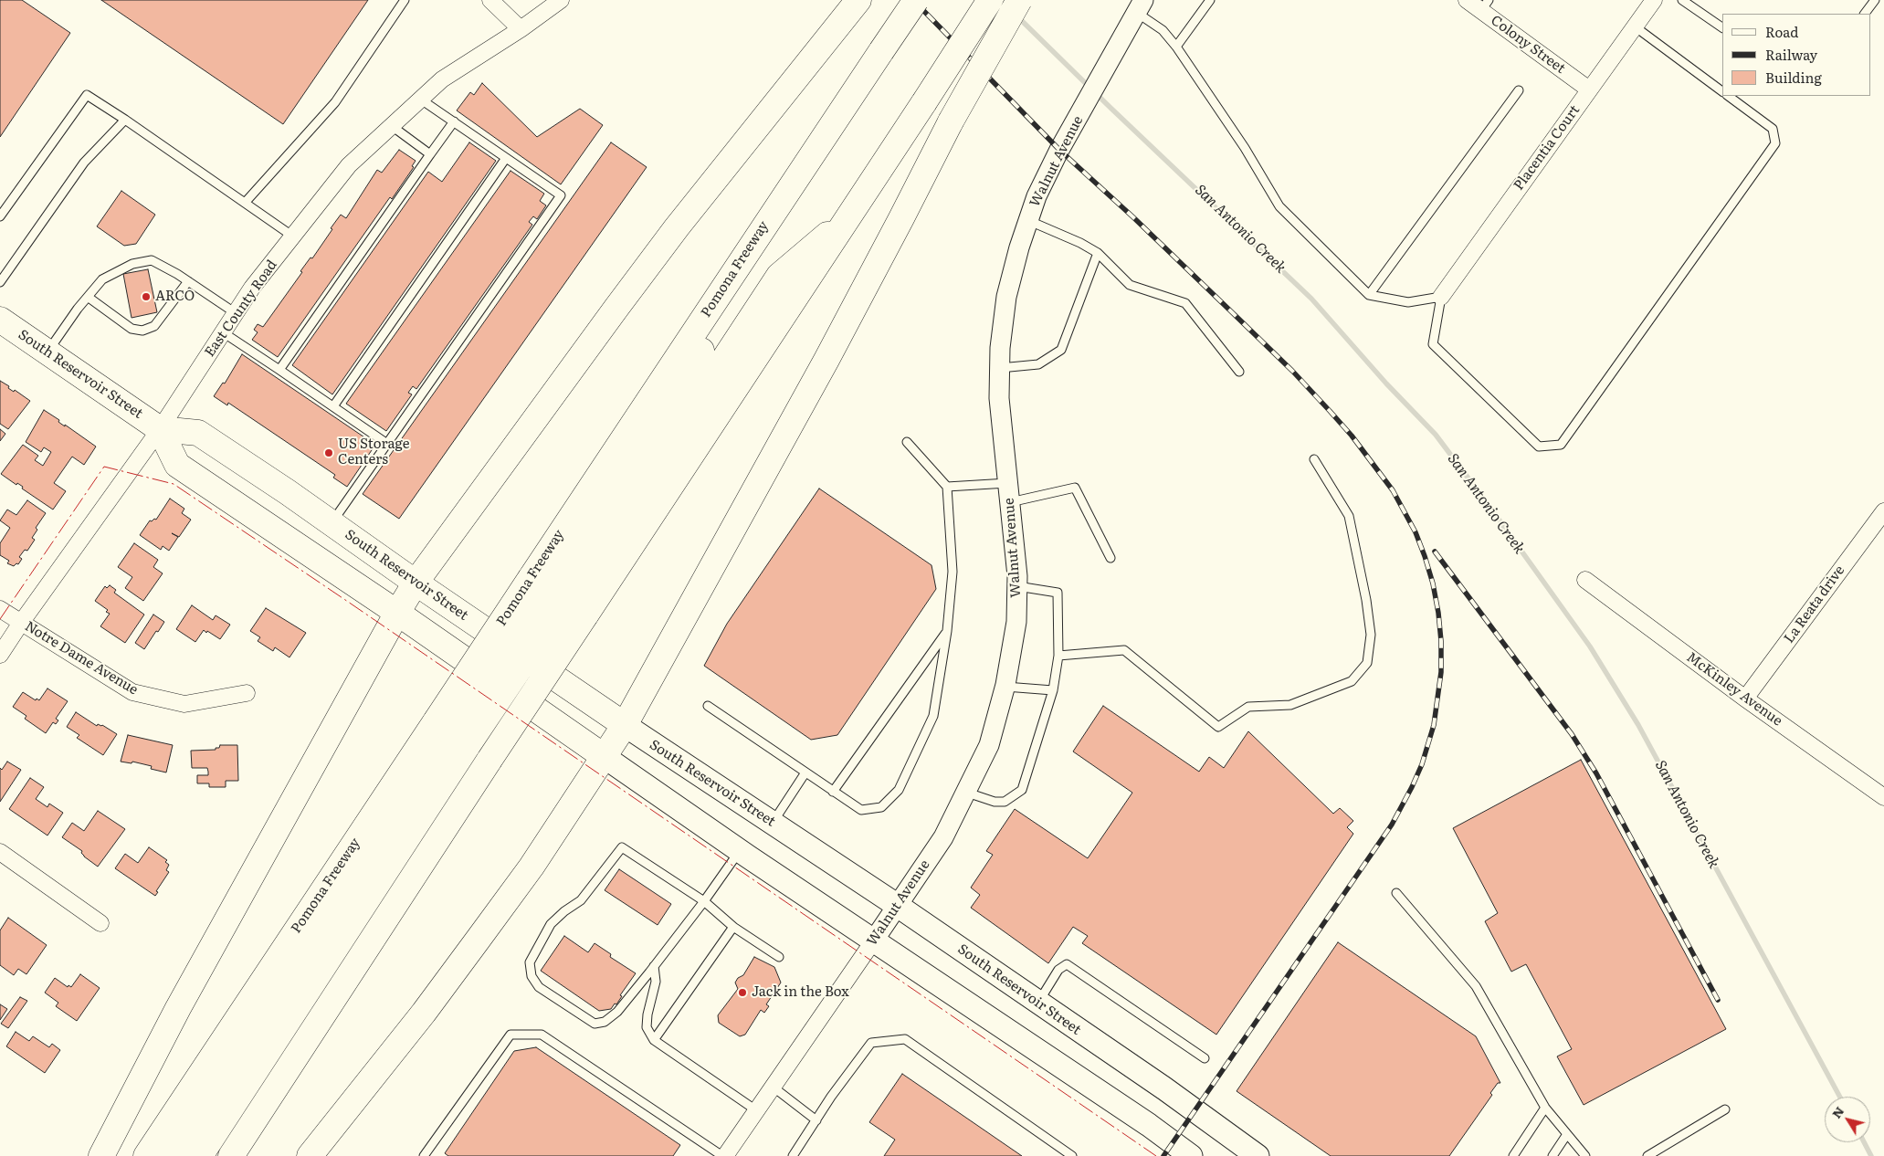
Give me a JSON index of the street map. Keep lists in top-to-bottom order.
{
  "streets": {
    "main road": ["Pomona Freeway", "South Reservoir Street"],
    "street": [
      "Colony Street",
      "Placentia Court",
      "Walnut Avenue",
      "East County Road",
      "La Reata drive",
      "Notre Dame Avenue",
      "McKinley Avenue"
    ]
  },
  "crossings": [
    ["Colony Street", "Placentia Court"],
    ["Walnut Avenue", "South Reservoir Street"],
    ["East County Road", "South Reservoir Street"],
    ["East County Road", "Notre Dame Avenue"],
    ["La Reata drive", "McKinley Avenue"]
  ],
  "water": ["San Antonio Creek"],
  "places": ["ARCO", "US Storage Centers", "Jack in the Box"],
  "legend": ["Road", "Railway", "Building"],
  "north": "top left"
}
